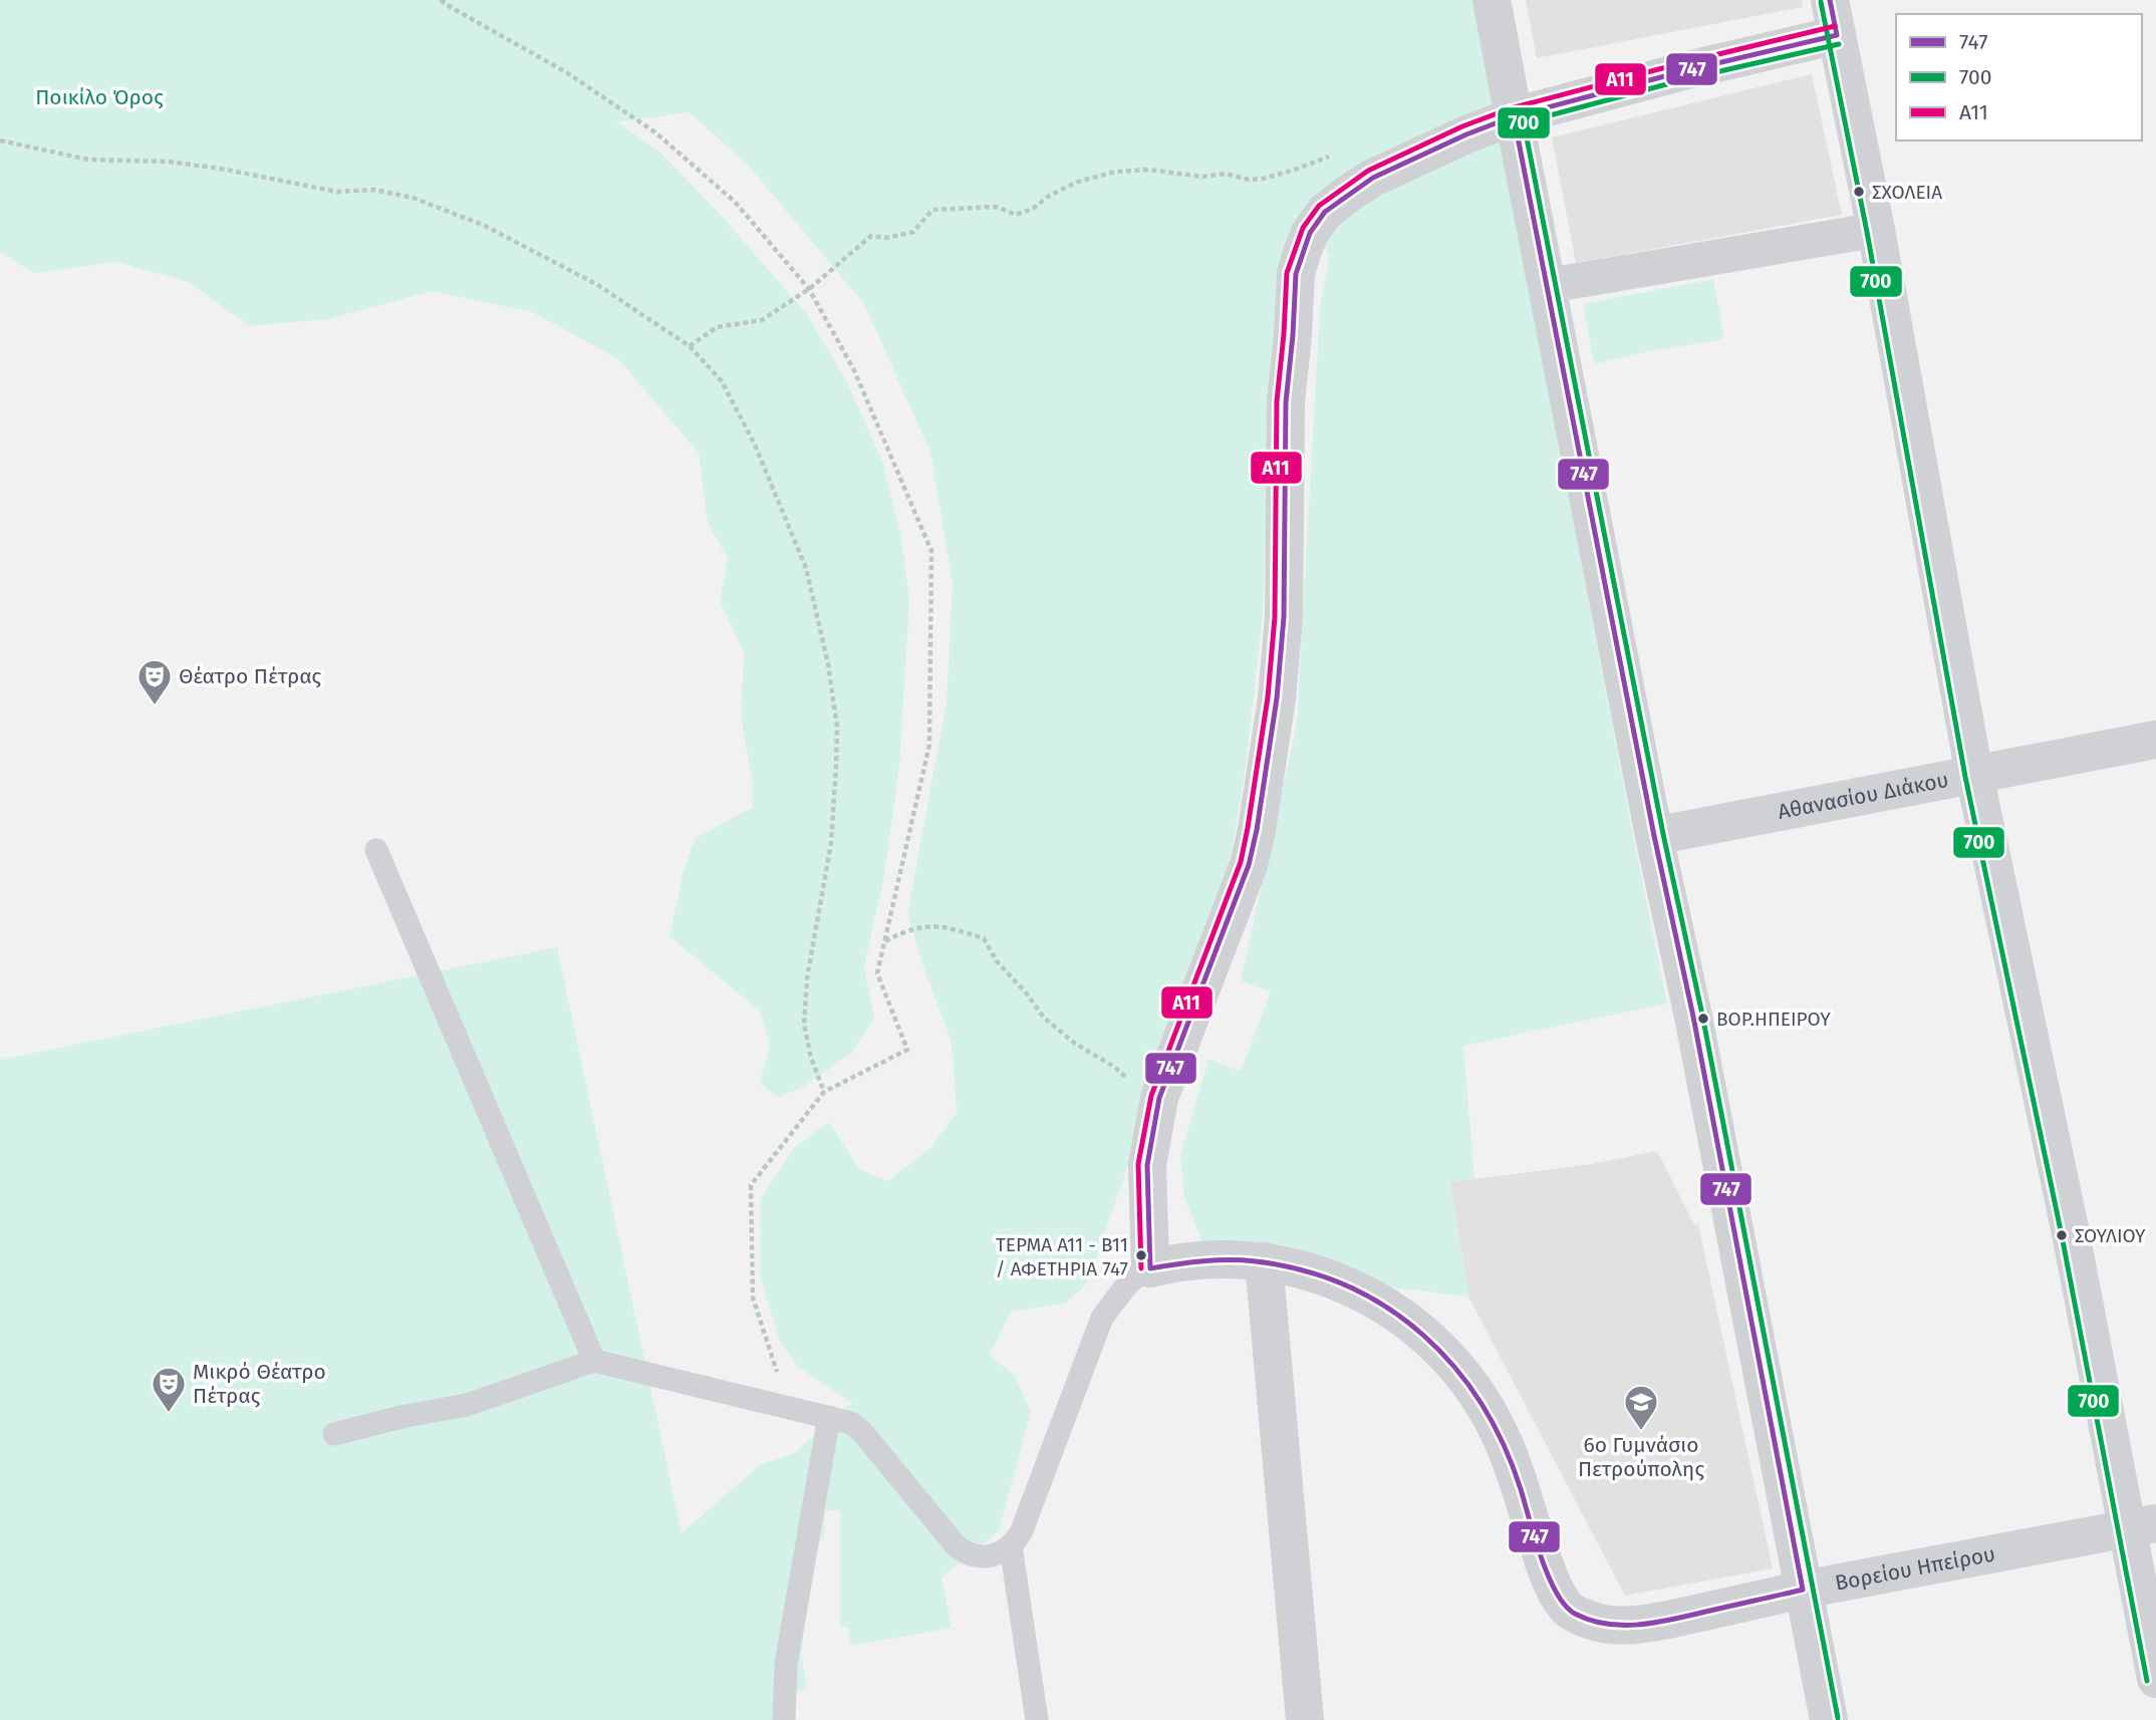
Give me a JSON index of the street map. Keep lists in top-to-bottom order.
{
  "streets": {
    "street": ["Αθανασίου Διάκου", "Βορείου Ηπείρου"]
  },
  "parks": ["Ποικίλο Όρος"],
  "places": {
    "other": [
      "ΣΧΟΛΕΙΑ",
      "ΒΟΡ.ΗΠΕΙΡΟΥ",
      "ΣΟΥΛΙΟΥ",
      "ΤΕΡΜΑ Α11 - Β11 / ΑΦΕΤΗΡΙΑ 747"
    ],
    "theatre": ["Θέατρο Πέτρας", "Μικρό Θέατρο Πέτρας"],
    "school or university": ["6ο Γυμνάσιο Πετρούπολης"]
  },
  "lines": ["transit line 747", "transit line 700", "transit line Α11"],
  "legend": ["747", "700", "Α11"]
}
